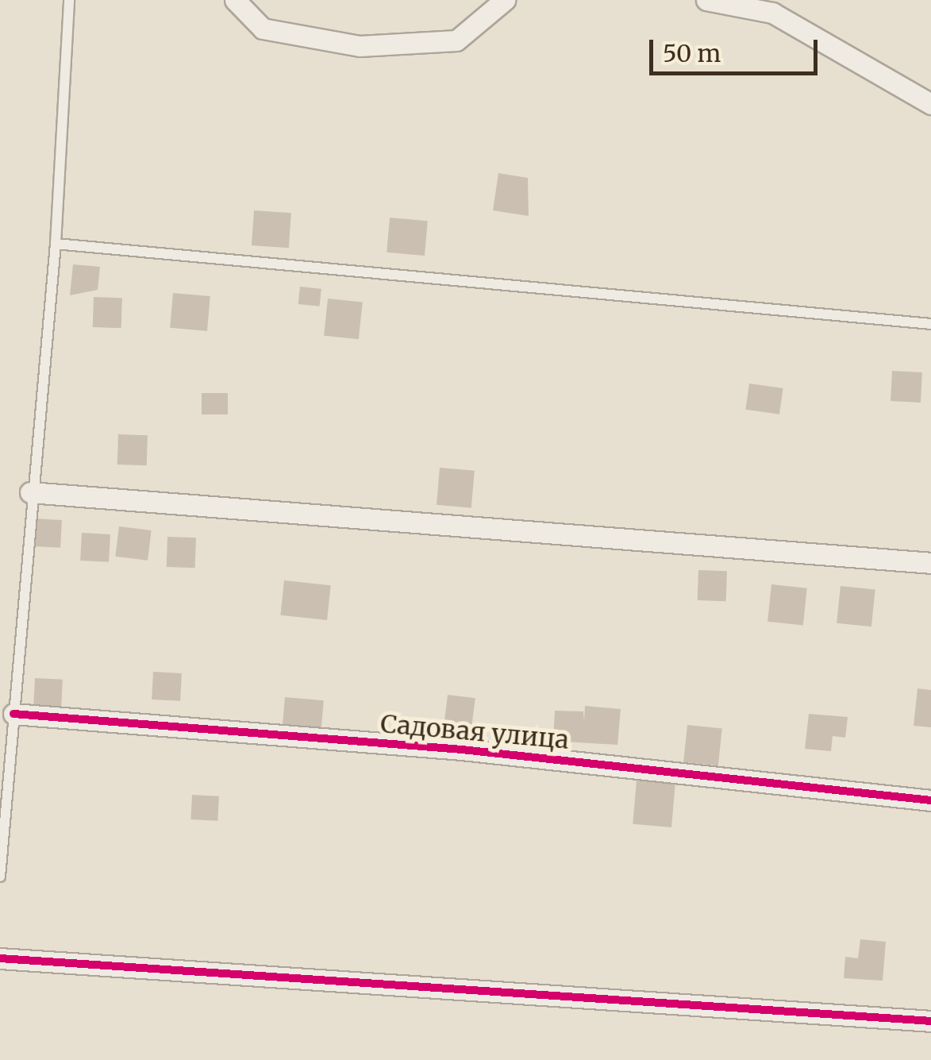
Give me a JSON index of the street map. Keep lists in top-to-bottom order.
{
  "streets": {
    "street": ["Садовая улица"]
  },
  "scale_bar": "50 m"
}
